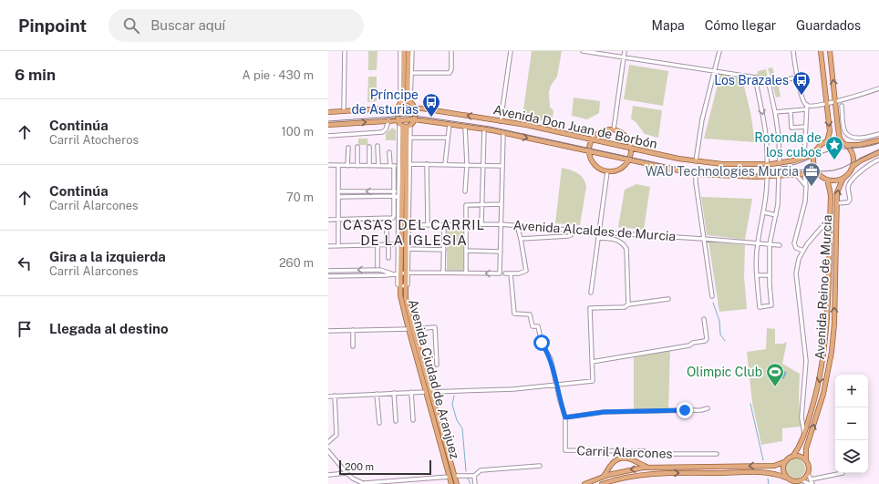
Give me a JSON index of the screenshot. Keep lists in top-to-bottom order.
{
  "streets": {
    "main road": ["Avenida Don Juan de Borbón", "Avenida Reino de Murcia", "Avenida Ciudad de Aranjuez"],
    "street": ["Avenida Alcaldes de Murcia", "Carril Alarcones"]
  },
  "crossings": [
    ["Avenida Don Juan de Borbón", "Avenida Reino de Murcia"],
    ["Avenida Don Juan de Borbón", "Avenida Ciudad de Aranjuez"]
  ],
  "districts": ["CASAS DEL CARRIL DE LA IGLESIA"],
  "places": {
    "bus stop": ["Los Brazales", "Príncipe de Asturias"],
    "place": ["Rotonda de los cubos"],
    "office": ["WAU Technologies Murcia"],
    "sports": ["Olimpic Club"]
  },
  "scale_bar": "200 m",
  "page": {
    "header": "Pinpoint",
    "search": "Buscar aquí",
    "nav": ["Mapa", "Cómo llegar", "Guardados"],
    "heading": ["6 min", "A pie · 430 m"],
    "list": [
      ["Continúa", "Carril Atocheros", "100 m"],
      ["Continúa", "Carril Alarcones", "70 m"],
      ["Gira a la izquierda", "Carril Alarcones", "260 m"],
      "Llegada al destino"
    ],
    "map_buttons": ["+", "−"],
    "scale": "200 m"
  }
}
